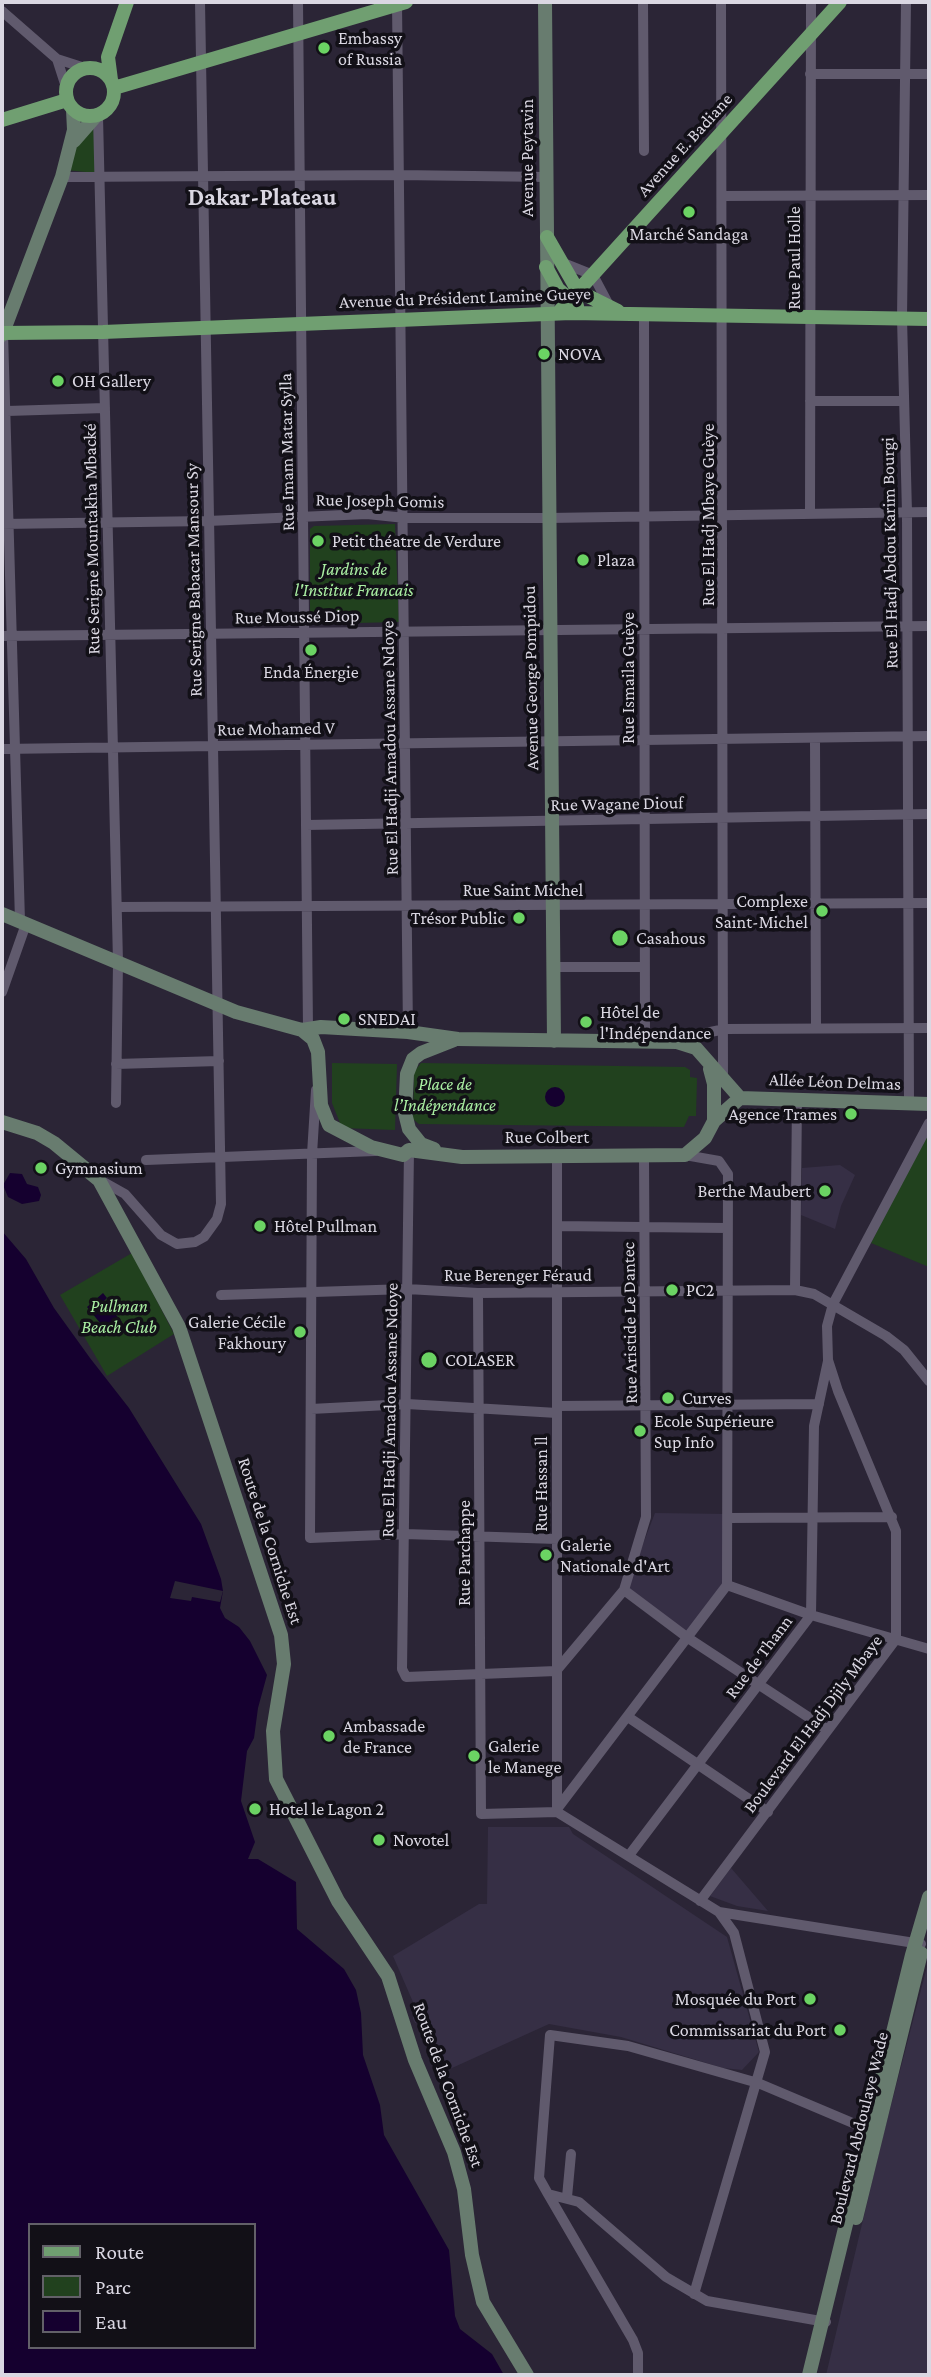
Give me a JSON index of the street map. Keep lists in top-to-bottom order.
{
  "streets": {
    "main road": ["Avenue E. Badiane", "Avenue du Président Lamine Gueye"],
    "street": [
      "Avenue Peytavin",
      "Rue Paul Holle",
      "Rue Imam Matar Sylla",
      "Rue Joseph Gomis",
      "Rue El Hadj Mbaye Guèye",
      "Rue Serigne Mountakha Mbacké",
      "Rue El Hadj Abdou Karim Bourgi",
      "Rue Serigne Babacar Mansour Sy",
      "Rue Moussé Diop",
      "Avenue George Pompidou",
      "Rue Ismaila Guèye",
      "Rue Mohamed V",
      "Rue El Hadji Amadou Assane Ndoye",
      "Rue Wagane Diouf",
      "Rue Saint Michel",
      "Allée Léon Delmas",
      "Rue Colbert",
      "Rue Berenger Féraud",
      "Rue Aristide Le Dantec",
      "Rue Hassan ll",
      "Route de la Corniche Est",
      "Rue Parchappe",
      "Rue de Thann",
      "Boulevard El Hadj Djily Mbaye",
      "Boulevard Abdoulaye Wade"
    ]
  },
  "crossings": [
    ["Avenue E. Badiane", "Avenue Peytavin"],
    ["Avenue E. Badiane", "Rue Paul Holle"],
    ["Avenue E. Badiane", "Avenue du Président Lamine Gueye"],
    ["Avenue E. Badiane", "Rue El Hadj Mbaye Guèye"],
    ["Avenue E. Badiane", "Avenue George Pompidou"],
    ["Avenue Peytavin", "Avenue du Président Lamine Gueye"],
    ["Avenue Peytavin", "Avenue George Pompidou"],
    ["Rue Paul Holle", "Avenue du Président Lamine Gueye"],
    ["Rue Paul Holle", "Rue Joseph Gomis"],
    ["Avenue du Président Lamine Gueye", "Rue Imam Matar Sylla"],
    ["Avenue du Président Lamine Gueye", "Rue El Hadj Mbaye Guèye"],
    ["Avenue du Président Lamine Gueye", "Rue Serigne Mountakha Mbacké"],
    ["Avenue du Président Lamine Gueye", "Rue El Hadj Abdou Karim Bourgi"],
    ["Avenue du Président Lamine Gueye", "Rue Serigne Babacar Mansour Sy"],
    ["Avenue du Président Lamine Gueye", "Avenue George Pompidou"],
    ["Avenue du Président Lamine Gueye", "Rue Ismaila Guèye"],
    ["Avenue du Président Lamine Gueye", "Rue El Hadji Amadou Assane Ndoye"],
    ["Rue Imam Matar Sylla", "Rue Joseph Gomis"],
    ["Rue Imam Matar Sylla", "Rue Moussé Diop"],
    ["Rue Imam Matar Sylla", "Rue Mohamed V"],
    ["Rue Imam Matar Sylla", "Rue Wagane Diouf"],
    ["Rue Imam Matar Sylla", "Rue Saint Michel"],
    ["Rue Joseph Gomis", "Rue El Hadj Mbaye Guèye"],
    ["Rue Joseph Gomis", "Rue Serigne Mountakha Mbacké"],
    ["Rue Joseph Gomis", "Rue El Hadj Abdou Karim Bourgi"],
    ["Rue Joseph Gomis", "Rue Serigne Babacar Mansour Sy"],
    ["Rue Joseph Gomis", "Avenue George Pompidou"],
    ["Rue Joseph Gomis", "Rue Ismaila Guèye"],
    ["Rue Joseph Gomis", "Rue El Hadji Amadou Assane Ndoye"],
    ["Rue El Hadj Mbaye Guèye", "Rue Moussé Diop"],
    ["Rue El Hadj Mbaye Guèye", "Rue Mohamed V"],
    ["Rue El Hadj Mbaye Guèye", "Rue Wagane Diouf"],
    ["Rue El Hadj Mbaye Guèye", "Rue Saint Michel"],
    ["Rue Serigne Mountakha Mbacké", "Rue Moussé Diop"],
    ["Rue Serigne Mountakha Mbacké", "Rue Mohamed V"],
    ["Rue Serigne Mountakha Mbacké", "Rue Saint Michel"],
    ["Rue El Hadj Abdou Karim Bourgi", "Rue Moussé Diop"],
    ["Rue El Hadj Abdou Karim Bourgi", "Rue Mohamed V"],
    ["Rue El Hadj Abdou Karim Bourgi", "Rue Wagane Diouf"],
    ["Rue El Hadj Abdou Karim Bourgi", "Rue Saint Michel"],
    ["Rue El Hadj Abdou Karim Bourgi", "Allée Léon Delmas"],
    ["Rue Serigne Babacar Mansour Sy", "Rue Moussé Diop"],
    ["Rue Serigne Babacar Mansour Sy", "Rue Mohamed V"],
    ["Rue Serigne Babacar Mansour Sy", "Rue Saint Michel"],
    ["Rue Serigne Babacar Mansour Sy", "Route de la Corniche Est"],
    ["Rue Moussé Diop", "Avenue George Pompidou"],
    ["Rue Moussé Diop", "Rue Ismaila Guèye"],
    ["Rue Moussé Diop", "Rue El Hadji Amadou Assane Ndoye"],
    ["Avenue George Pompidou", "Rue Mohamed V"],
    ["Avenue George Pompidou", "Rue Wagane Diouf"],
    ["Avenue George Pompidou", "Rue Saint Michel"],
    ["Rue Ismaila Guèye", "Rue Mohamed V"],
    ["Rue Ismaila Guèye", "Rue Wagane Diouf"],
    ["Rue Ismaila Guèye", "Rue Saint Michel"],
    ["Rue Mohamed V", "Rue El Hadji Amadou Assane Ndoye"],
    ["Rue El Hadji Amadou Assane Ndoye", "Rue Wagane Diouf"],
    ["Rue El Hadji Amadou Assane Ndoye", "Rue Saint Michel"],
    ["Rue El Hadji Amadou Assane Ndoye", "Rue Colbert"],
    ["Rue El Hadji Amadou Assane Ndoye", "Rue Berenger Féraud"],
    ["Rue El Hadji Amadou Assane Ndoye", "Rue Parchappe"],
    ["Rue Colbert", "Rue Aristide Le Dantec"],
    ["Rue Colbert", "Rue Hassan ll"],
    ["Rue Berenger Féraud", "Rue Aristide Le Dantec"],
    ["Rue Berenger Féraud", "Rue Hassan ll"],
    ["Rue Berenger Féraud", "Rue Parchappe"],
    ["Rue Berenger Féraud", "Boulevard El Hadj Djily Mbaye"],
    ["Rue Aristide Le Dantec", "Rue Hassan ll"],
    ["Rue Hassan ll", "Rue Parchappe"],
    ["Rue de Thann", "Boulevard El Hadj Djily Mbaye"]
  ],
  "districts": ["Dakar-Plateau"],
  "parks": ["Jardins de l'Institut Francais", "Place de l’Indépendance", "Pullman Beach Club"],
  "places": [
    "Embassy of Russia",
    "Marché Sandaga",
    "NOVA",
    "OH Gallery",
    "Petit théatre de Verdure",
    "Plaza",
    "Enda Énergie",
    "Complexe Saint-Michel",
    "Trésor Public",
    "Casahous",
    "SNEDAI",
    "Hôtel de l'Indépendance",
    "Agence Trames",
    "Gymnasium",
    "Berthe Maubert",
    "Hôtel Pullman",
    "PC2",
    "Galerie Cécile Fakhoury",
    "COLASER",
    "Curves",
    "Ecole Supérieure Sup Info",
    "Galerie Nationale d'Art",
    "Ambassade de France",
    "Galerie le Manege",
    "Hotel le Lagon 2",
    "Novotel",
    "Mosquée du Port",
    "Commissariat du Port"
  ],
  "legend": ["Route", "Parc", "Eau"]
}
